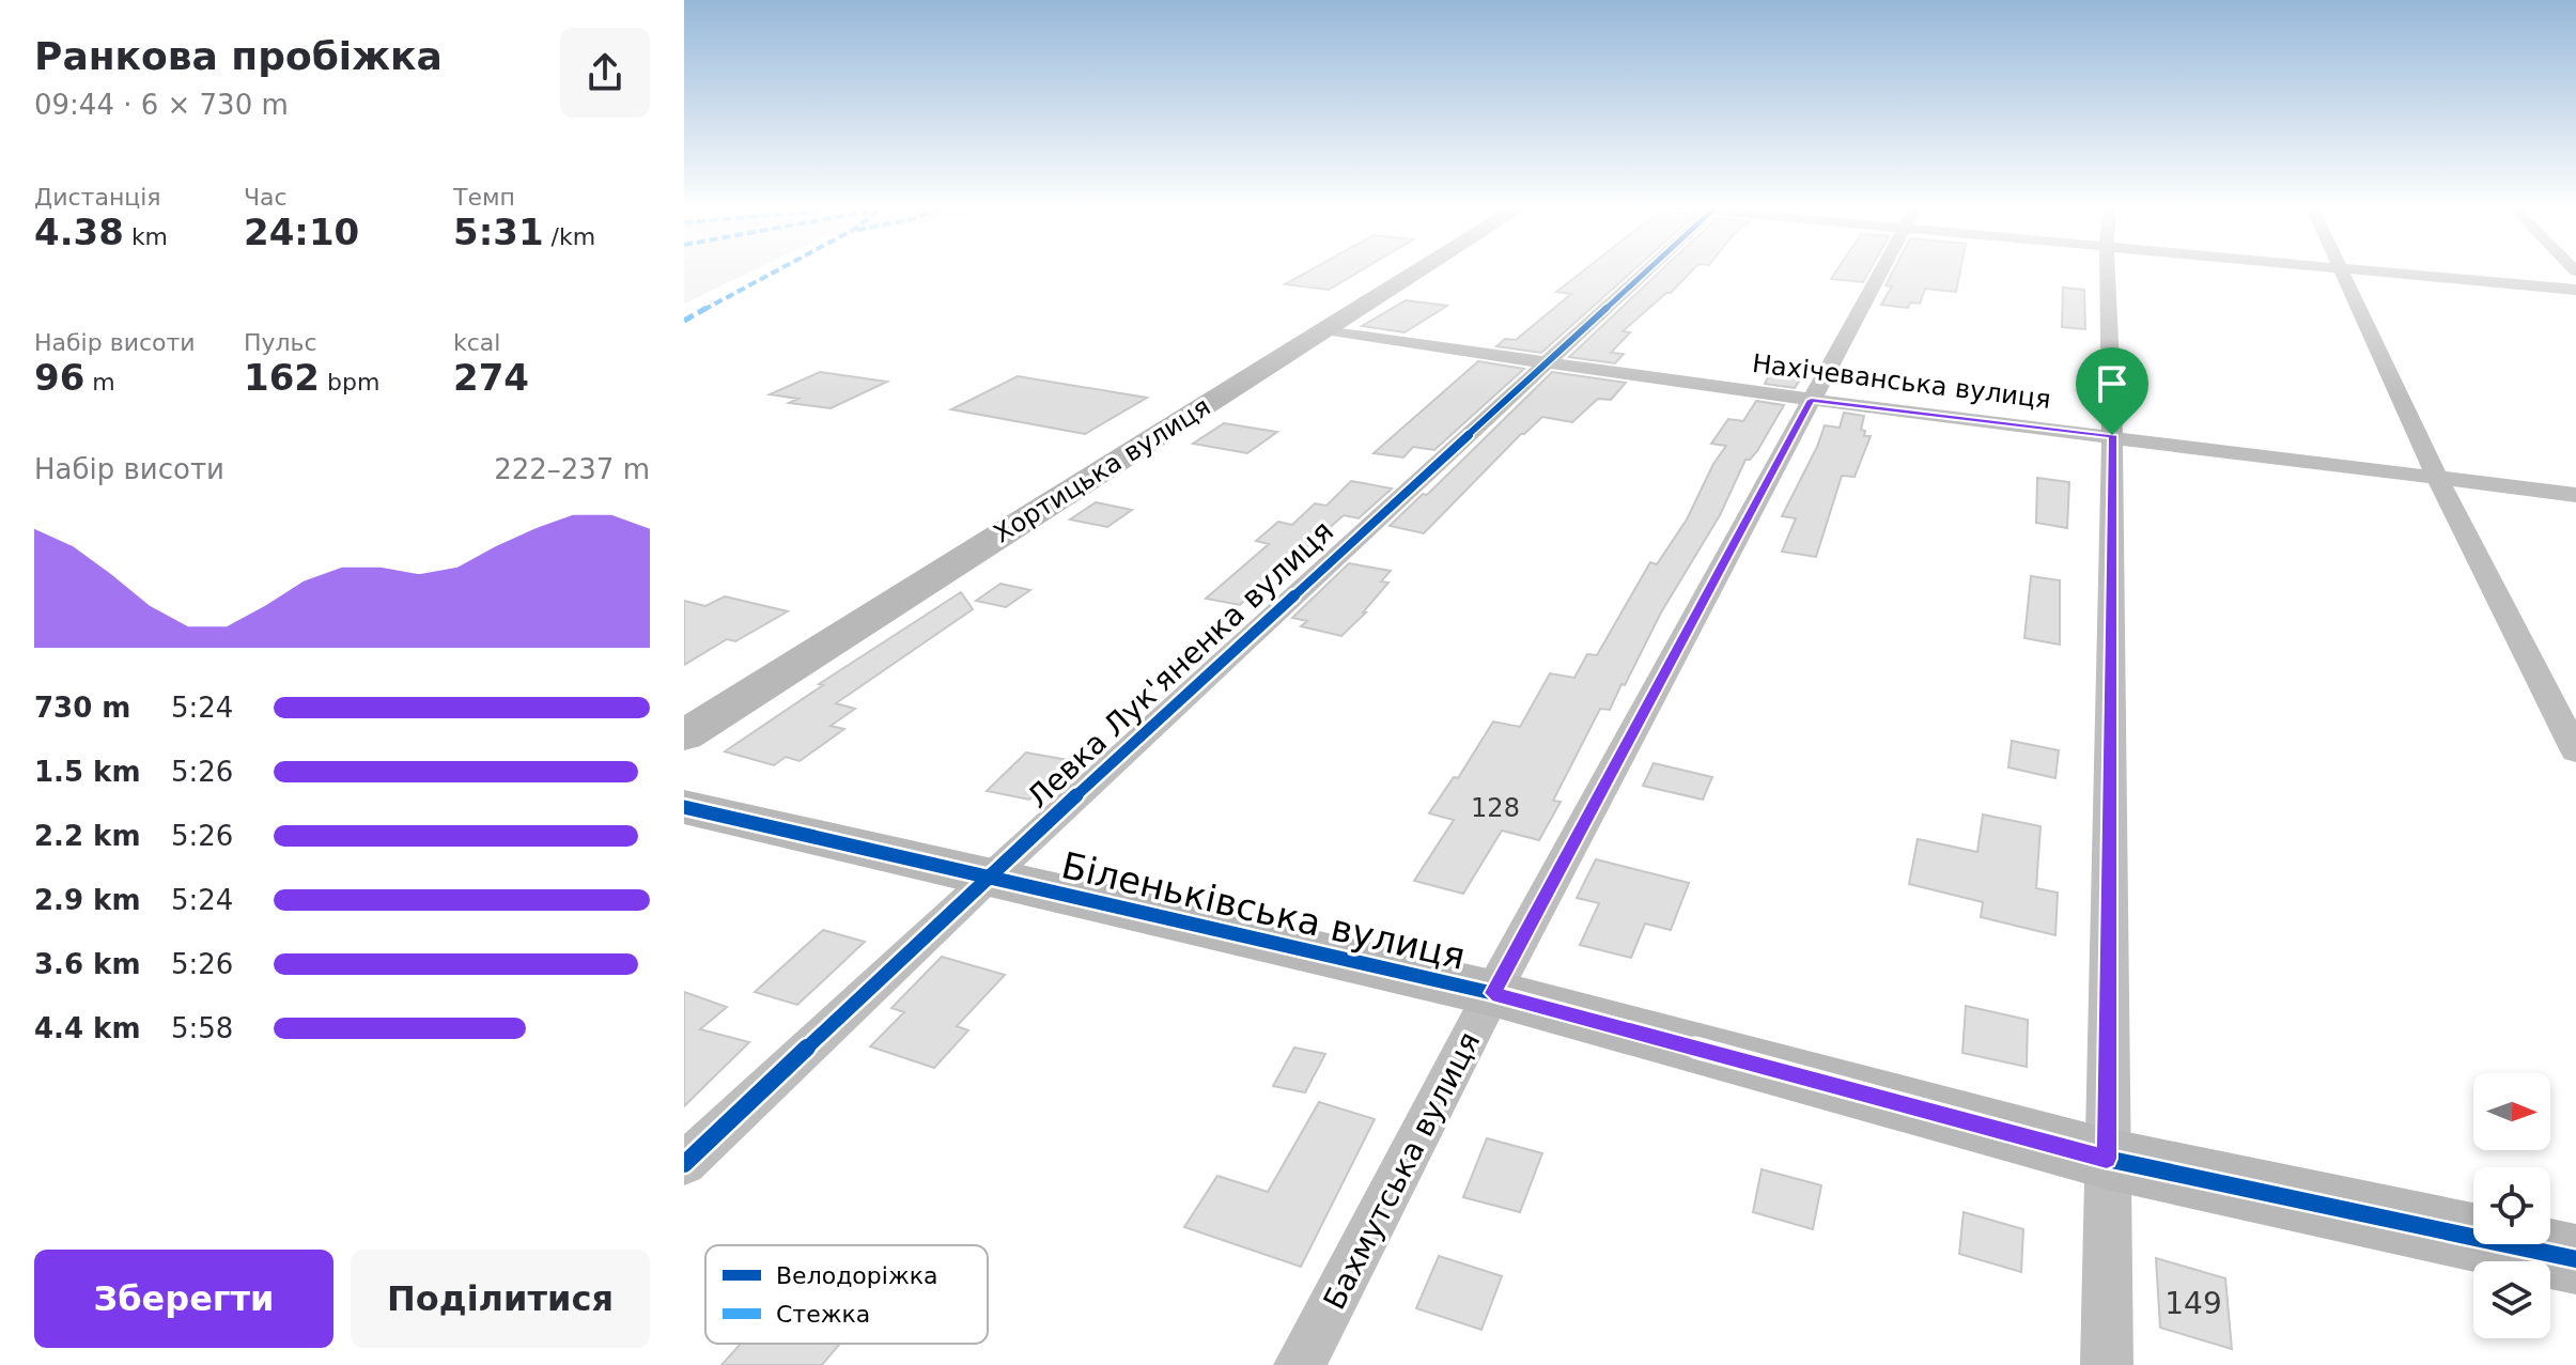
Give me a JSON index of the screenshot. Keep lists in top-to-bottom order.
{
  "streets": {
    "street": [
      "Нахічеванська вулиця",
      "Хортицька вулиця",
      "Левка Лук'яненка вулиця",
      "Біленьківська вулиця",
      "Бахмутська вулиця"
    ]
  },
  "crossings": [
    ["Нахічеванська вулиця", "Хортицька вулиця"],
    ["Нахічеванська вулиця", "Левка Лук'яненка вулиця"],
    ["Нахічеванська вулиця", "Бахмутська вулиця"],
    ["Левка Лук'яненка вулиця", "Біленьківська вулиця"],
    ["Біленьківська вулиця", "Бахмутська вулиця"]
  ],
  "house_numbers": ["128", "149"],
  "legend": ["Велодоріжка", "Стежка"],
  "north": "right",
  "page": {
    "heading": ["Ранкова пробіжка", "09:44 · 6 × 730 m"],
    "stats": [
      ["Дистанція", "4.38 km"],
      ["Час", "24:10"],
      ["Темп", "5:31 /km"],
      ["Набір висоти", "96 m"],
      ["Пульс", "162 bpm"],
      ["kcal", "274"]
    ],
    "chart": ["Набір висоти", "222–237 m"],
    "list": [
      {
        "name": "730 m",
        "note": "5:24"
      },
      {
        "name": "1.5 km",
        "note": "5:26"
      },
      {
        "name": "2.2 km",
        "note": "5:26"
      },
      {
        "name": "2.9 km",
        "note": "5:24"
      },
      {
        "name": "3.6 km",
        "note": "5:26"
      },
      {
        "name": "4.4 km",
        "note": "5:58"
      }
    ],
    "buttons": ["Зберегти", "Поділитися"]
  }
}
